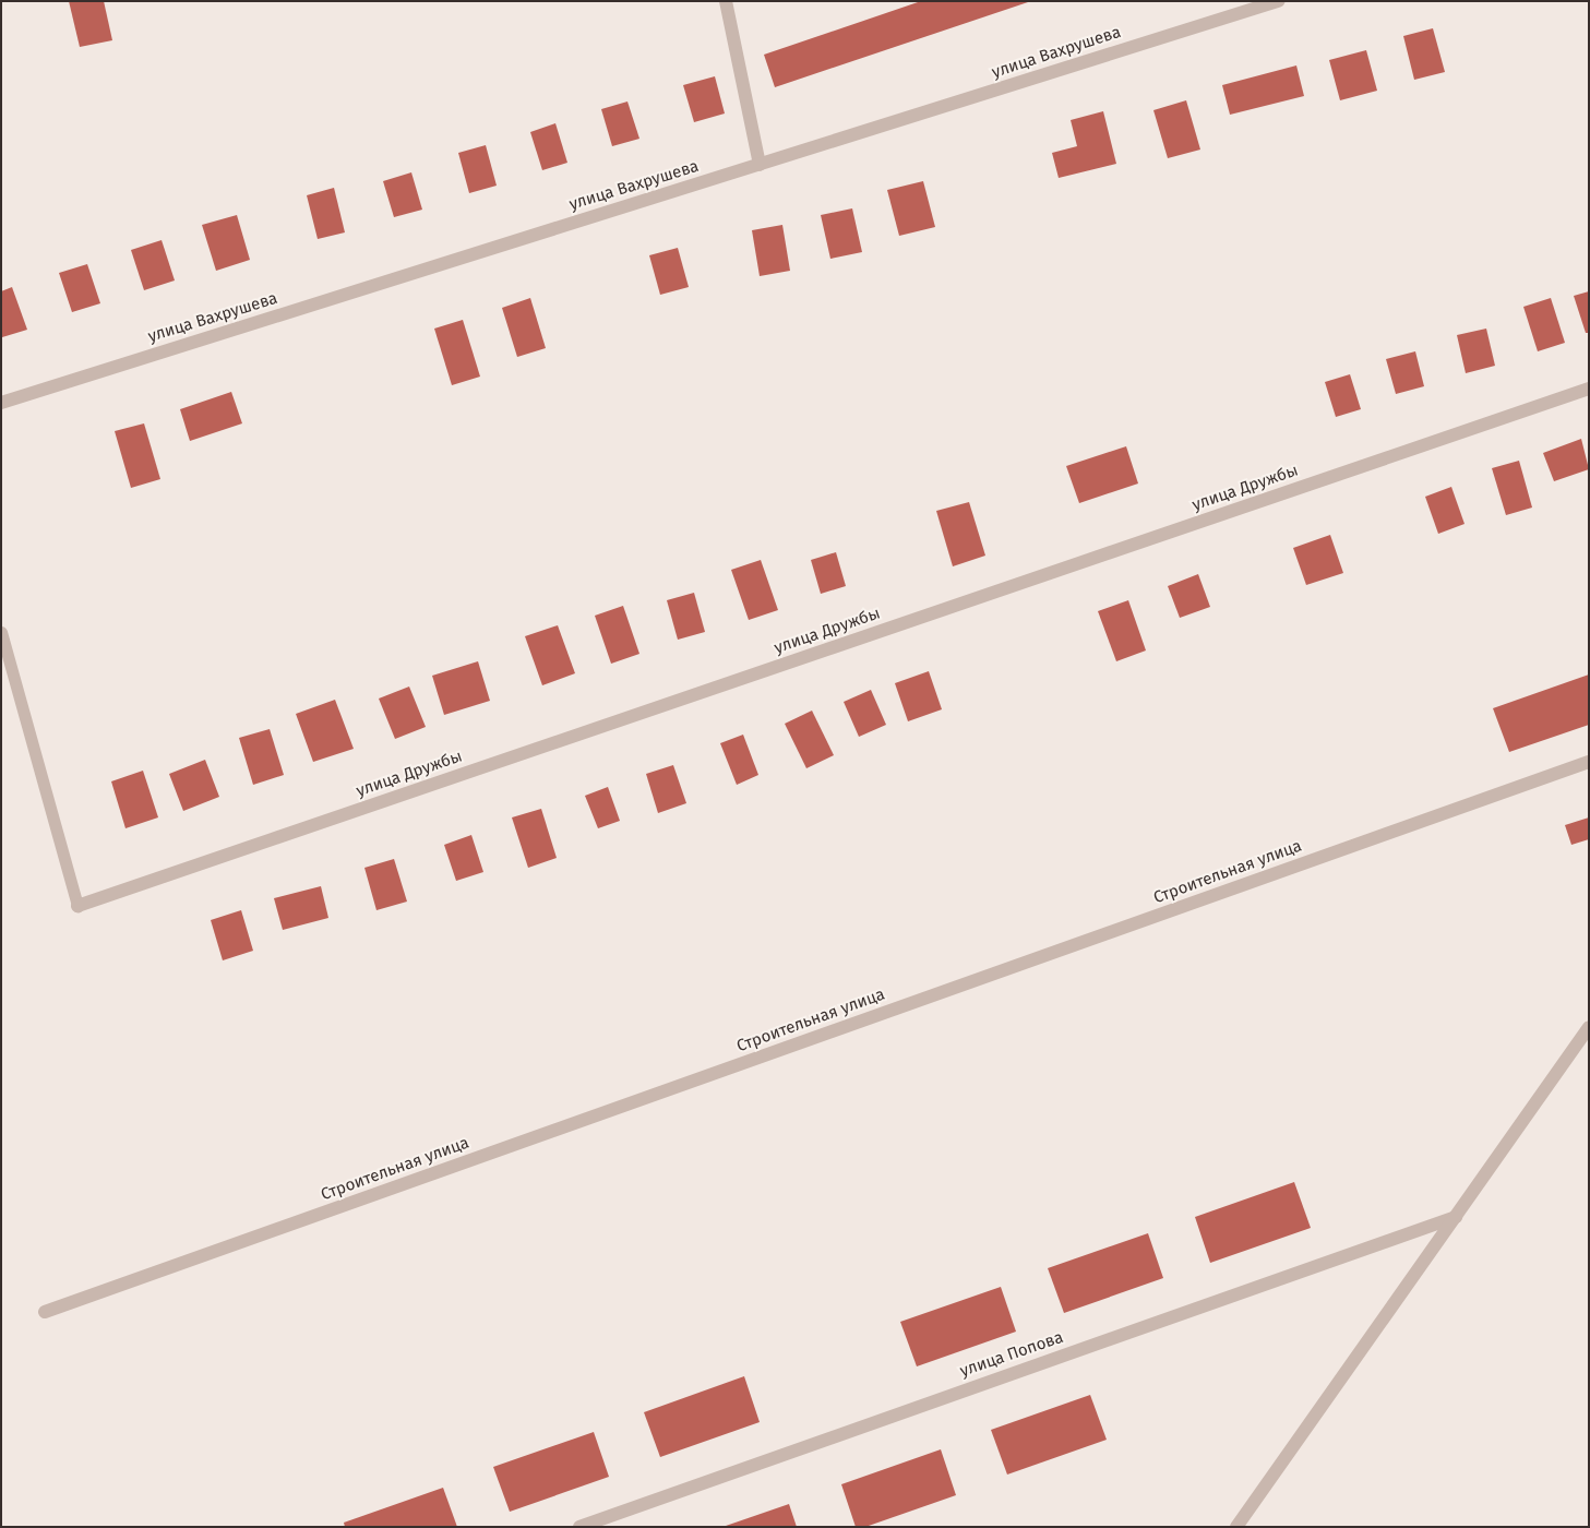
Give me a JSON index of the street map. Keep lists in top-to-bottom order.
{
  "streets": {
    "street": [
      "улица Вахрушева",
      "улица Дружбы",
      "Строительная улица",
      "улица Попова"
    ]
  }
}
